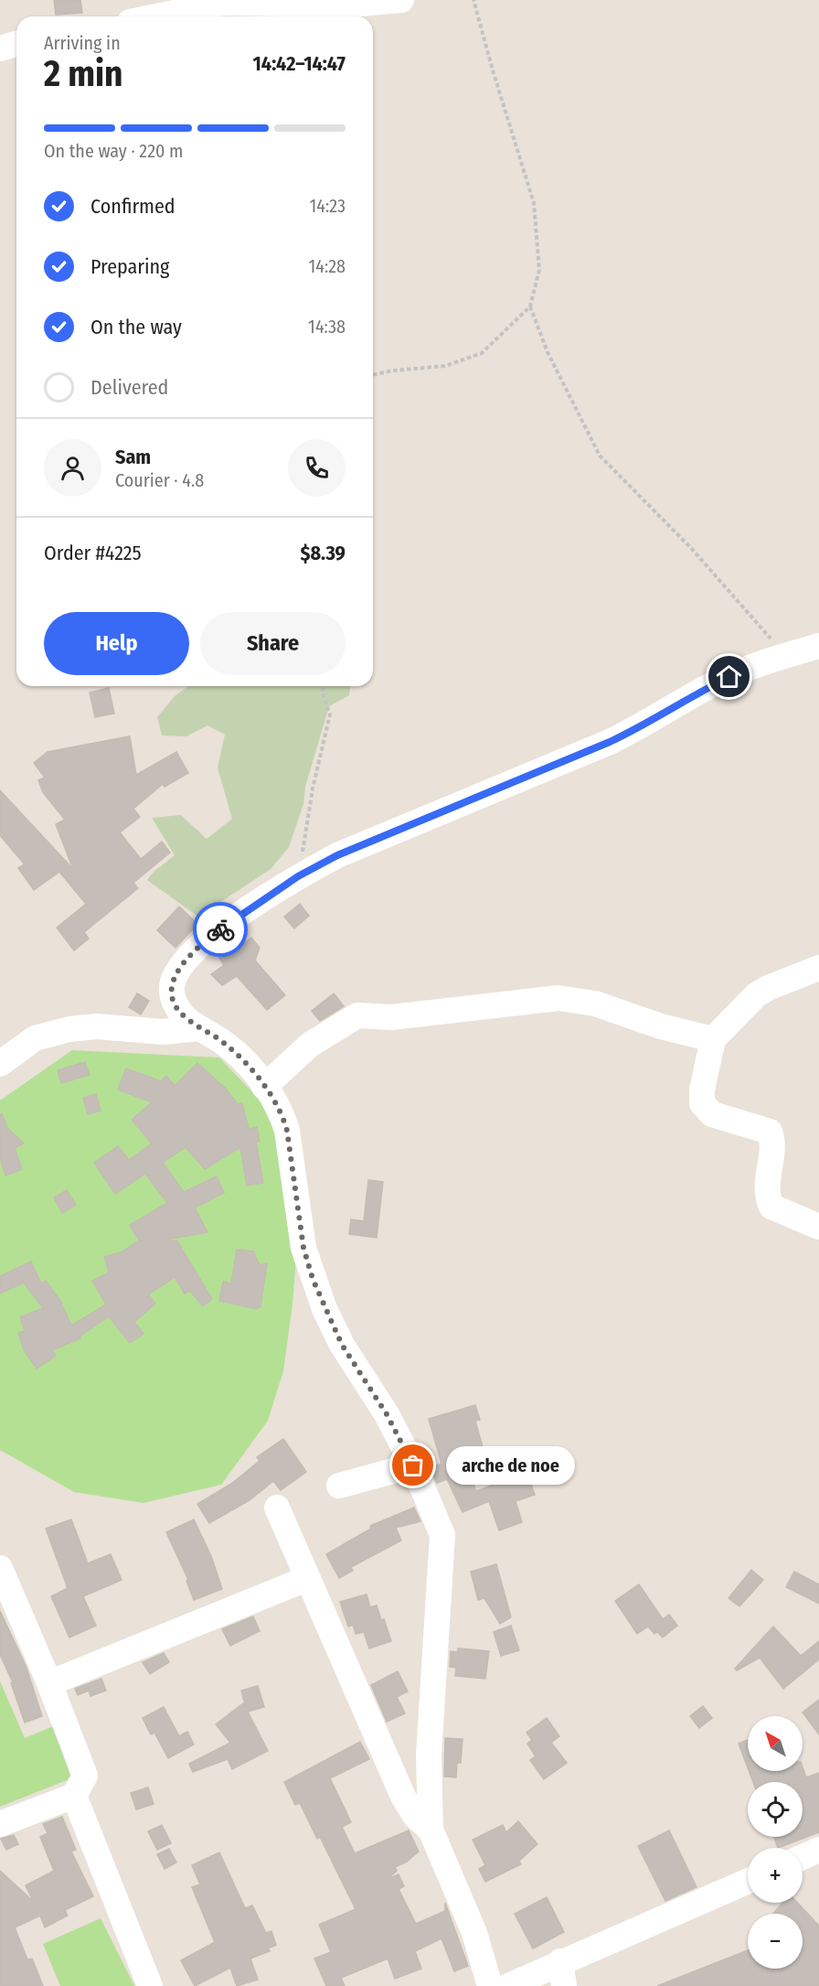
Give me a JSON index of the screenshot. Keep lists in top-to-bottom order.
{
  "places": ["arche de noe"],
  "north": "top left",
  "page": {
    "heading": ["2 min", "Arriving in", "14:42–14:47"],
    "panel": [
      "Sam",
      "Courier · 4.8",
      "Order #4225",
      "$8.39"
    ],
    "bar": "On the way · 220 m",
    "list": [
      ["Confirmed", "14:23"],
      ["Preparing", "14:28"],
      ["On the way", "14:38"],
      "Delivered"
    ],
    "buttons": ["Help", "Share"],
    "bubble": "arche de noe",
    "map_buttons": ["+", "−"]
  }
}
